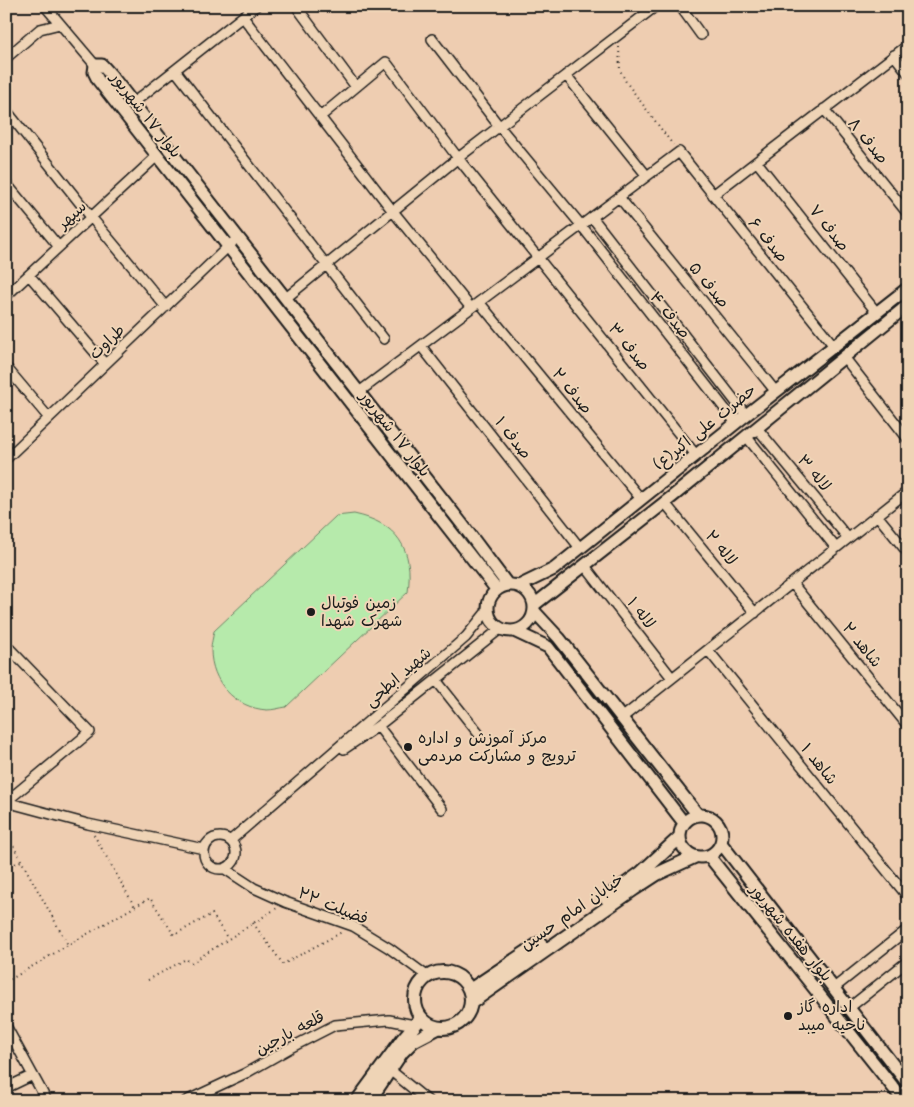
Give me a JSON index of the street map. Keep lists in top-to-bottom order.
{
  "streets": {
    "main road": ["خیابان امام حسین"],
    "street": [
      "بلوار ۱۷ شهریور",
      "صدف ۸",
      "سپهر",
      "صدف ۷",
      "صدف ۶",
      "صدف ۵",
      "صدف ۴",
      "طراوت",
      "صدف ۳",
      "صدف ۲",
      "حضرت علی اکبر(ع)",
      "صدف ۱",
      "لاله ۳",
      "لاله ۲",
      "لاله ۱",
      "شاهد ۲",
      "شهید ابطحی",
      "شاهد ۱",
      "فضیلت ۲۲",
      "بلوار هفده شهریور",
      "قلعه بارجین"
    ]
  },
  "crossings": [
    ["بلوار ۱۷ شهریور", "سپهر"],
    ["بلوار ۱۷ شهریور", "طراوت"],
    ["بلوار ۱۷ شهریور", "حضرت علی اکبر(ع)"],
    ["بلوار ۱۷ شهریور", "شهید ابطحی"],
    ["صدف ۷", "حضرت علی اکبر(ع)"],
    ["صدف ۶", "حضرت علی اکبر(ع)"],
    ["صدف ۵", "حضرت علی اکبر(ع)"],
    ["صدف ۴", "حضرت علی اکبر(ع)"],
    ["صدف ۳", "حضرت علی اکبر(ع)"],
    ["صدف ۲", "حضرت علی اکبر(ع)"],
    ["حضرت علی اکبر(ع)", "صدف ۱"],
    ["حضرت علی اکبر(ع)", "لاله ۳"],
    ["حضرت علی اکبر(ع)", "لاله ۲"],
    ["حضرت علی اکبر(ع)", "لاله ۱"],
    ["حضرت علی اکبر(ع)", "شهید ابطحی"],
    ["شهید ابطحی", "فضیلت ۲۲"],
    ["فضیلت ۲۲", "خیابان امام حسین"],
    ["فضیلت ۲۲", "قلعه بارجین"],
    ["خیابان امام حسین", "بلوار هفده شهریور"],
    ["خیابان امام حسین", "قلعه بارجین"]
  ],
  "places": ["زمین فوتبال شهرک شهدا", "مرکز آموزش و اداره ترویج و مشارکت مردمی", "اداره گاز ناحیه میبد"]
}
